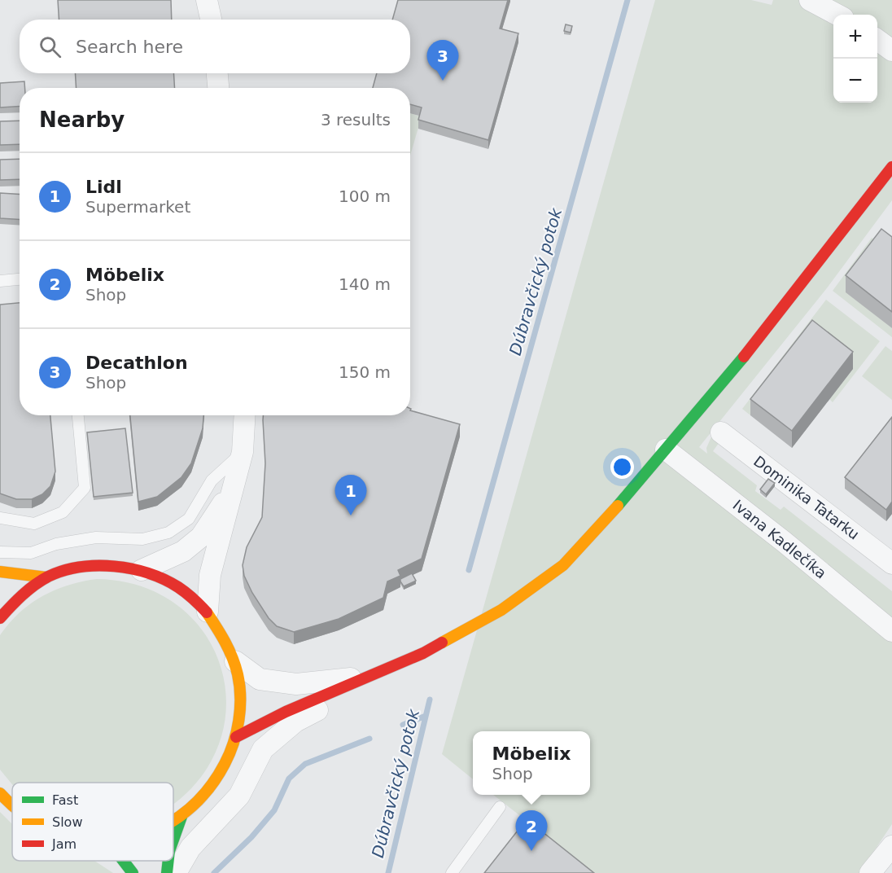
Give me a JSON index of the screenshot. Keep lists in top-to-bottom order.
{
  "streets": {
    "street": ["Dominika Tatarku", "Ivana Kadlečíka"]
  },
  "water": ["Dúbravčický potok"],
  "legend": ["Fast", "Slow", "Jam"],
  "page": {
    "map_buttons": ["+", "−"],
    "search": "Search here",
    "pins": ["3", "1", "2"],
    "heading": ["Nearby", "3 results"],
    "list": [
      {
        "mark": "1",
        "name": "Lidl",
        "note": "Supermarket",
        "value": "100 m"
      },
      {
        "mark": "2",
        "name": "Möbelix",
        "note": "Shop",
        "value": "140 m"
      },
      {
        "mark": "3",
        "name": "Decathlon",
        "note": "Shop",
        "value": "150 m"
      }
    ],
    "popup": ["Möbelix", "Shop"]
  }
}
